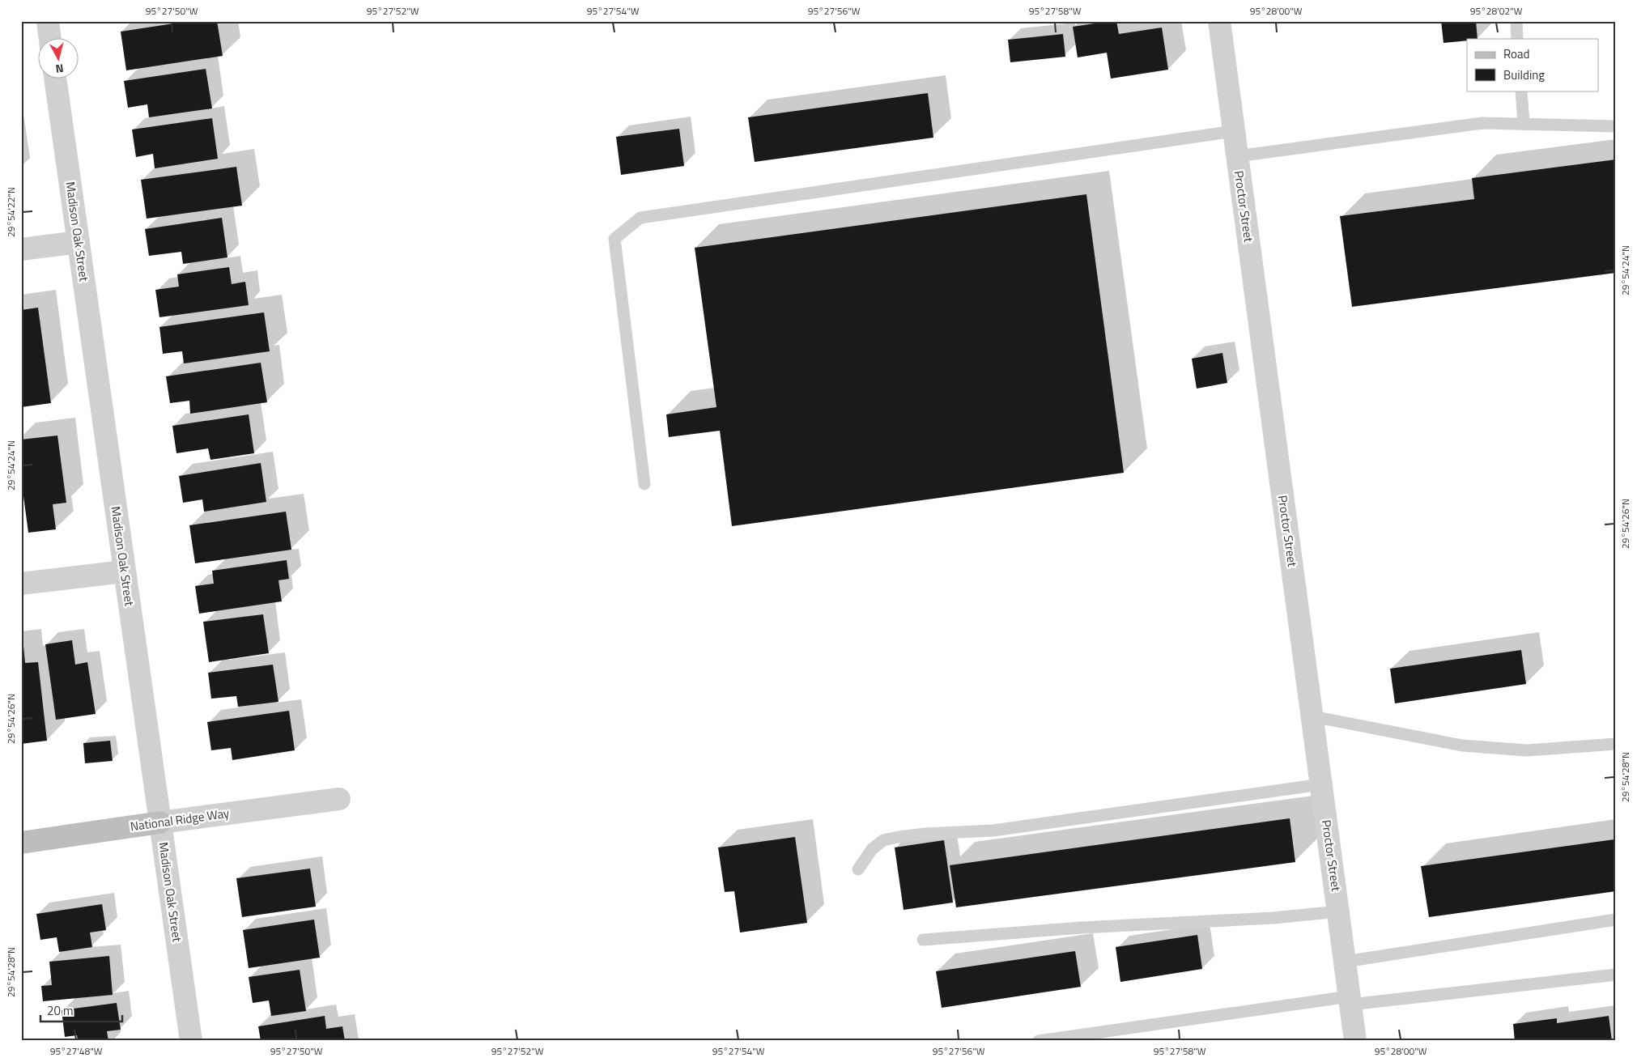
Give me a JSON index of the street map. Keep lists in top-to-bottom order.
{
  "streets": {
    "street": ["Proctor Street", "Madison Oak Street", "National Ridge Way"]
  },
  "crossings": [
    ["Madison Oak Street", "National Ridge Way"]
  ],
  "legend": ["Road", "Building"],
  "scale_bar": "20 m",
  "north": "bottom",
  "coordinates": [
    "95°27'50\"W",
    "95°27'52\"W",
    "95°27'54\"W",
    "95°27'56\"W",
    "95°27'58\"W",
    "95°28'00\"W",
    "95°28'02\"W",
    "29°54'22\"N",
    "29°54'24\"N",
    "29°54'26\"N",
    "29°54'28\"N",
    "95°27'48\"W"
  ]
}
